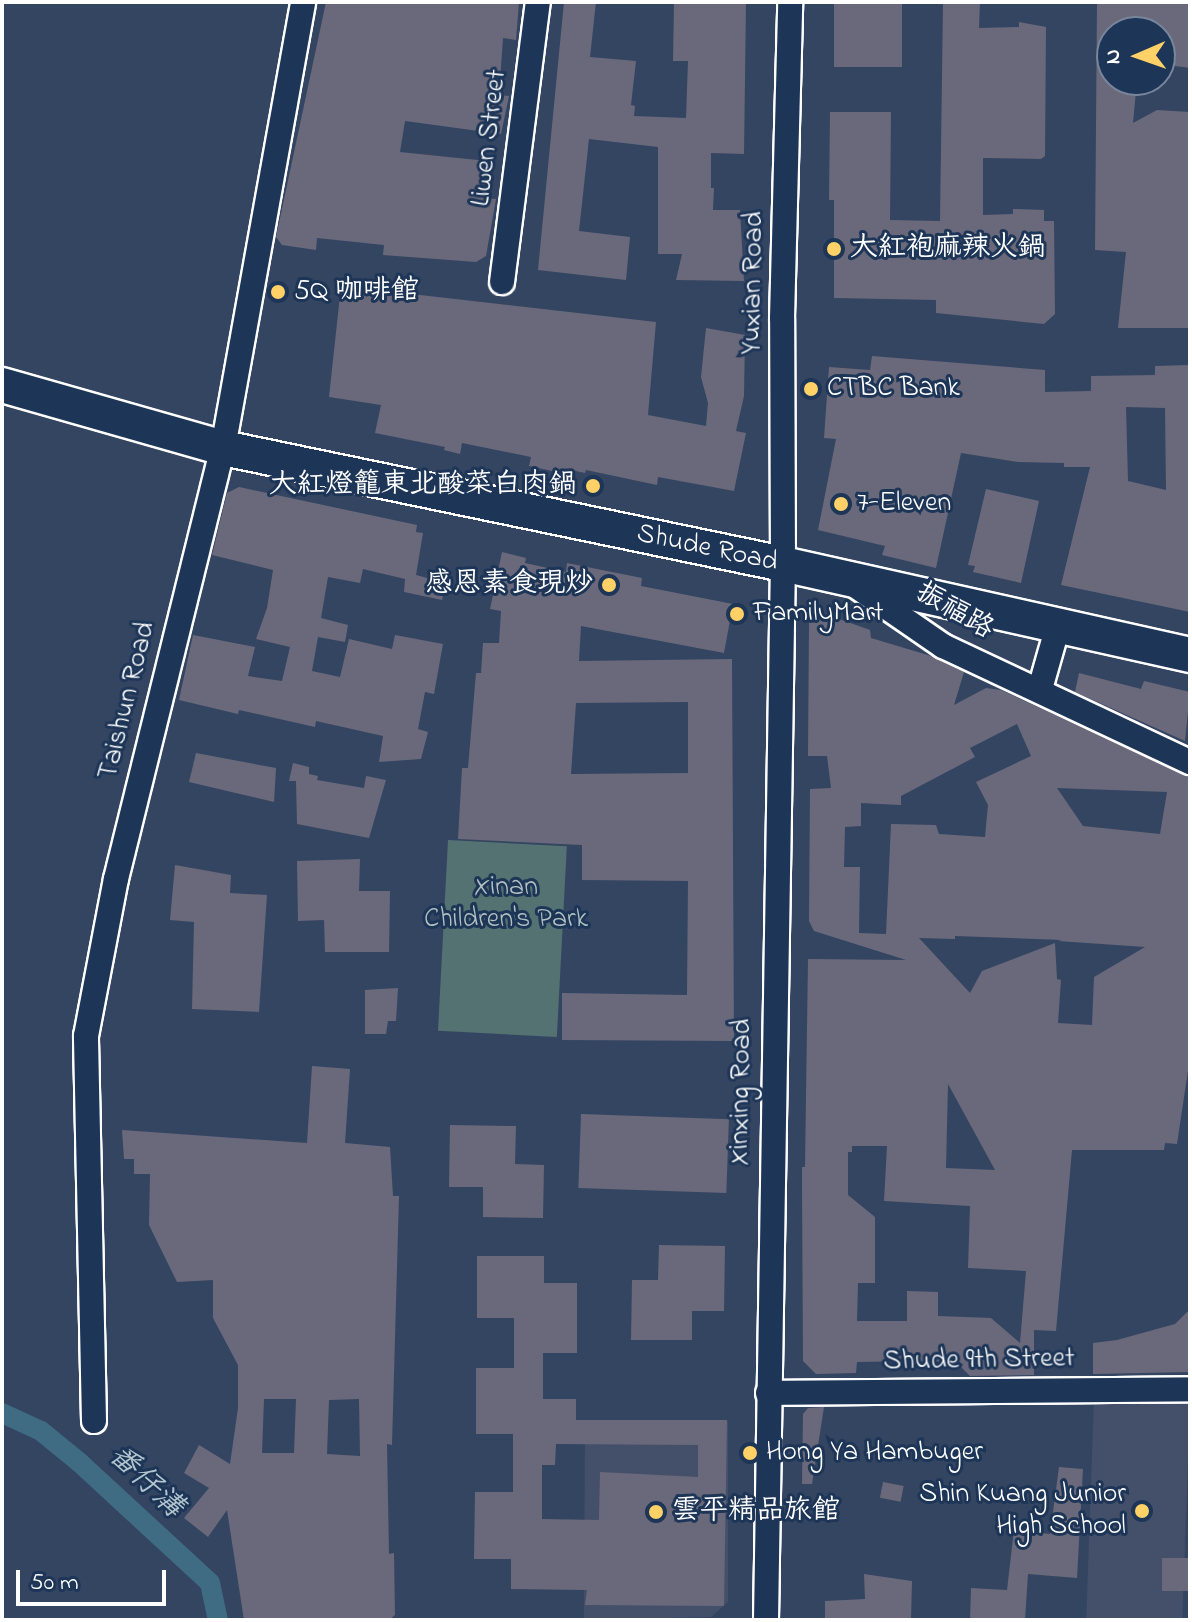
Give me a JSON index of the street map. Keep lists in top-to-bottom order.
{
  "streets": {
    "street": [
      "Liwen Street",
      "Yuxian Road",
      "Shude Road",
      "振福路",
      "Taishun Road",
      "Xinxing Road",
      "Shude 9th Street"
    ]
  },
  "crossings": [
    ["Yuxian Road", "Shude Road"],
    ["Yuxian Road", "Xinxing Road"],
    ["Shude Road", "振福路"],
    ["Shude Road", "Taishun Road"],
    ["Shude Road", "Xinxing Road"],
    ["Xinxing Road", "Shude 9th Street"]
  ],
  "water": ["番仔溝"],
  "parks": ["Xinan Children's Park"],
  "places": [
    "大紅袍麻辣火鍋",
    "5Q 咖啡館",
    "CTBC Bank",
    "大紅燈籠東北酸菜白肉鍋",
    "7-Eleven",
    "感恩素食現炒",
    "FamilyMart",
    "Hong Ya Hambuger",
    "Shin Kuang Junior High School",
    "雲平精品旅館"
  ],
  "scale_bar": "50 m",
  "north": "left"
}
